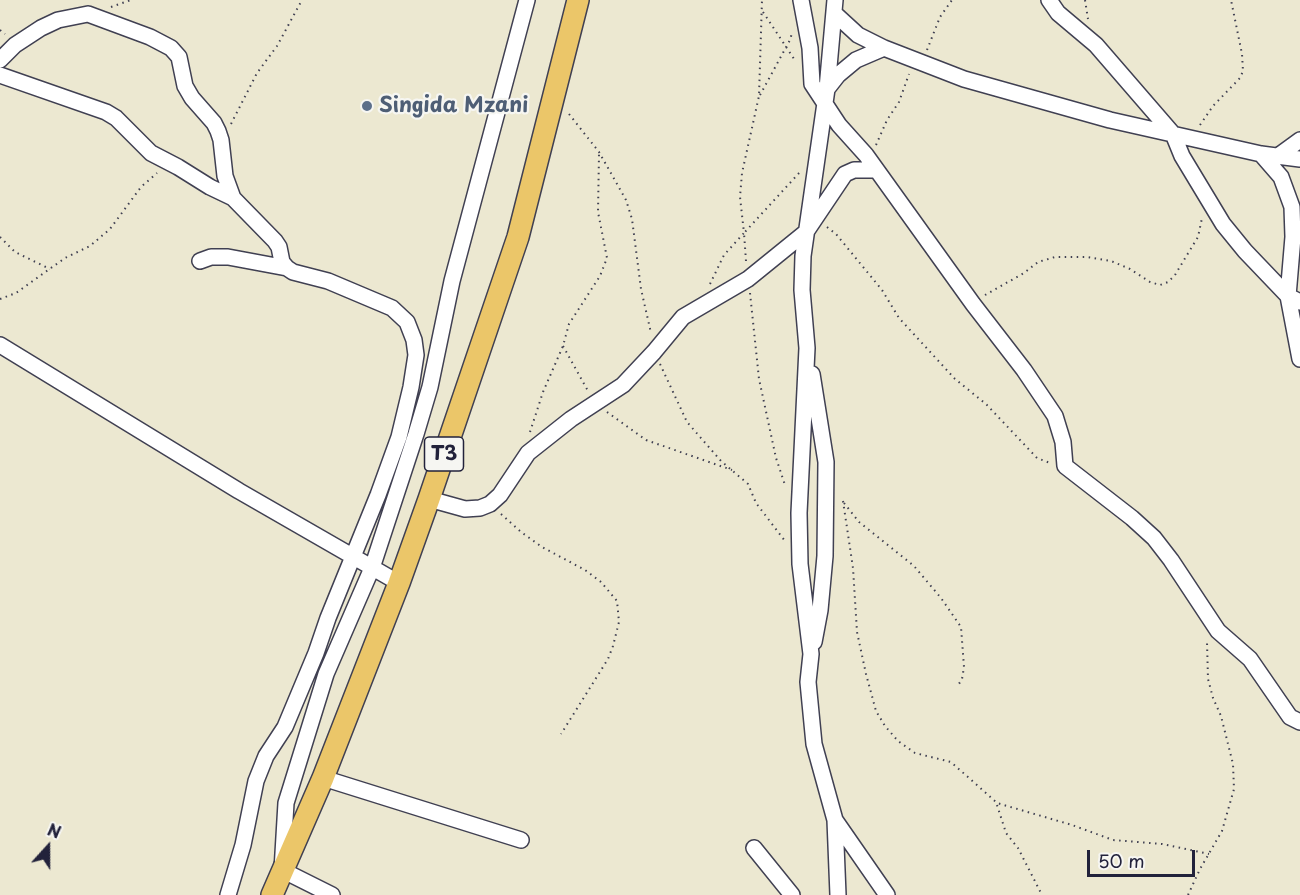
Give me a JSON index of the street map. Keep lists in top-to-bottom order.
{
  "streets": {
    "highway": ["T3"]
  },
  "places": ["Singida Mzani"],
  "scale_bar": "50 m",
  "north": "top"
}
